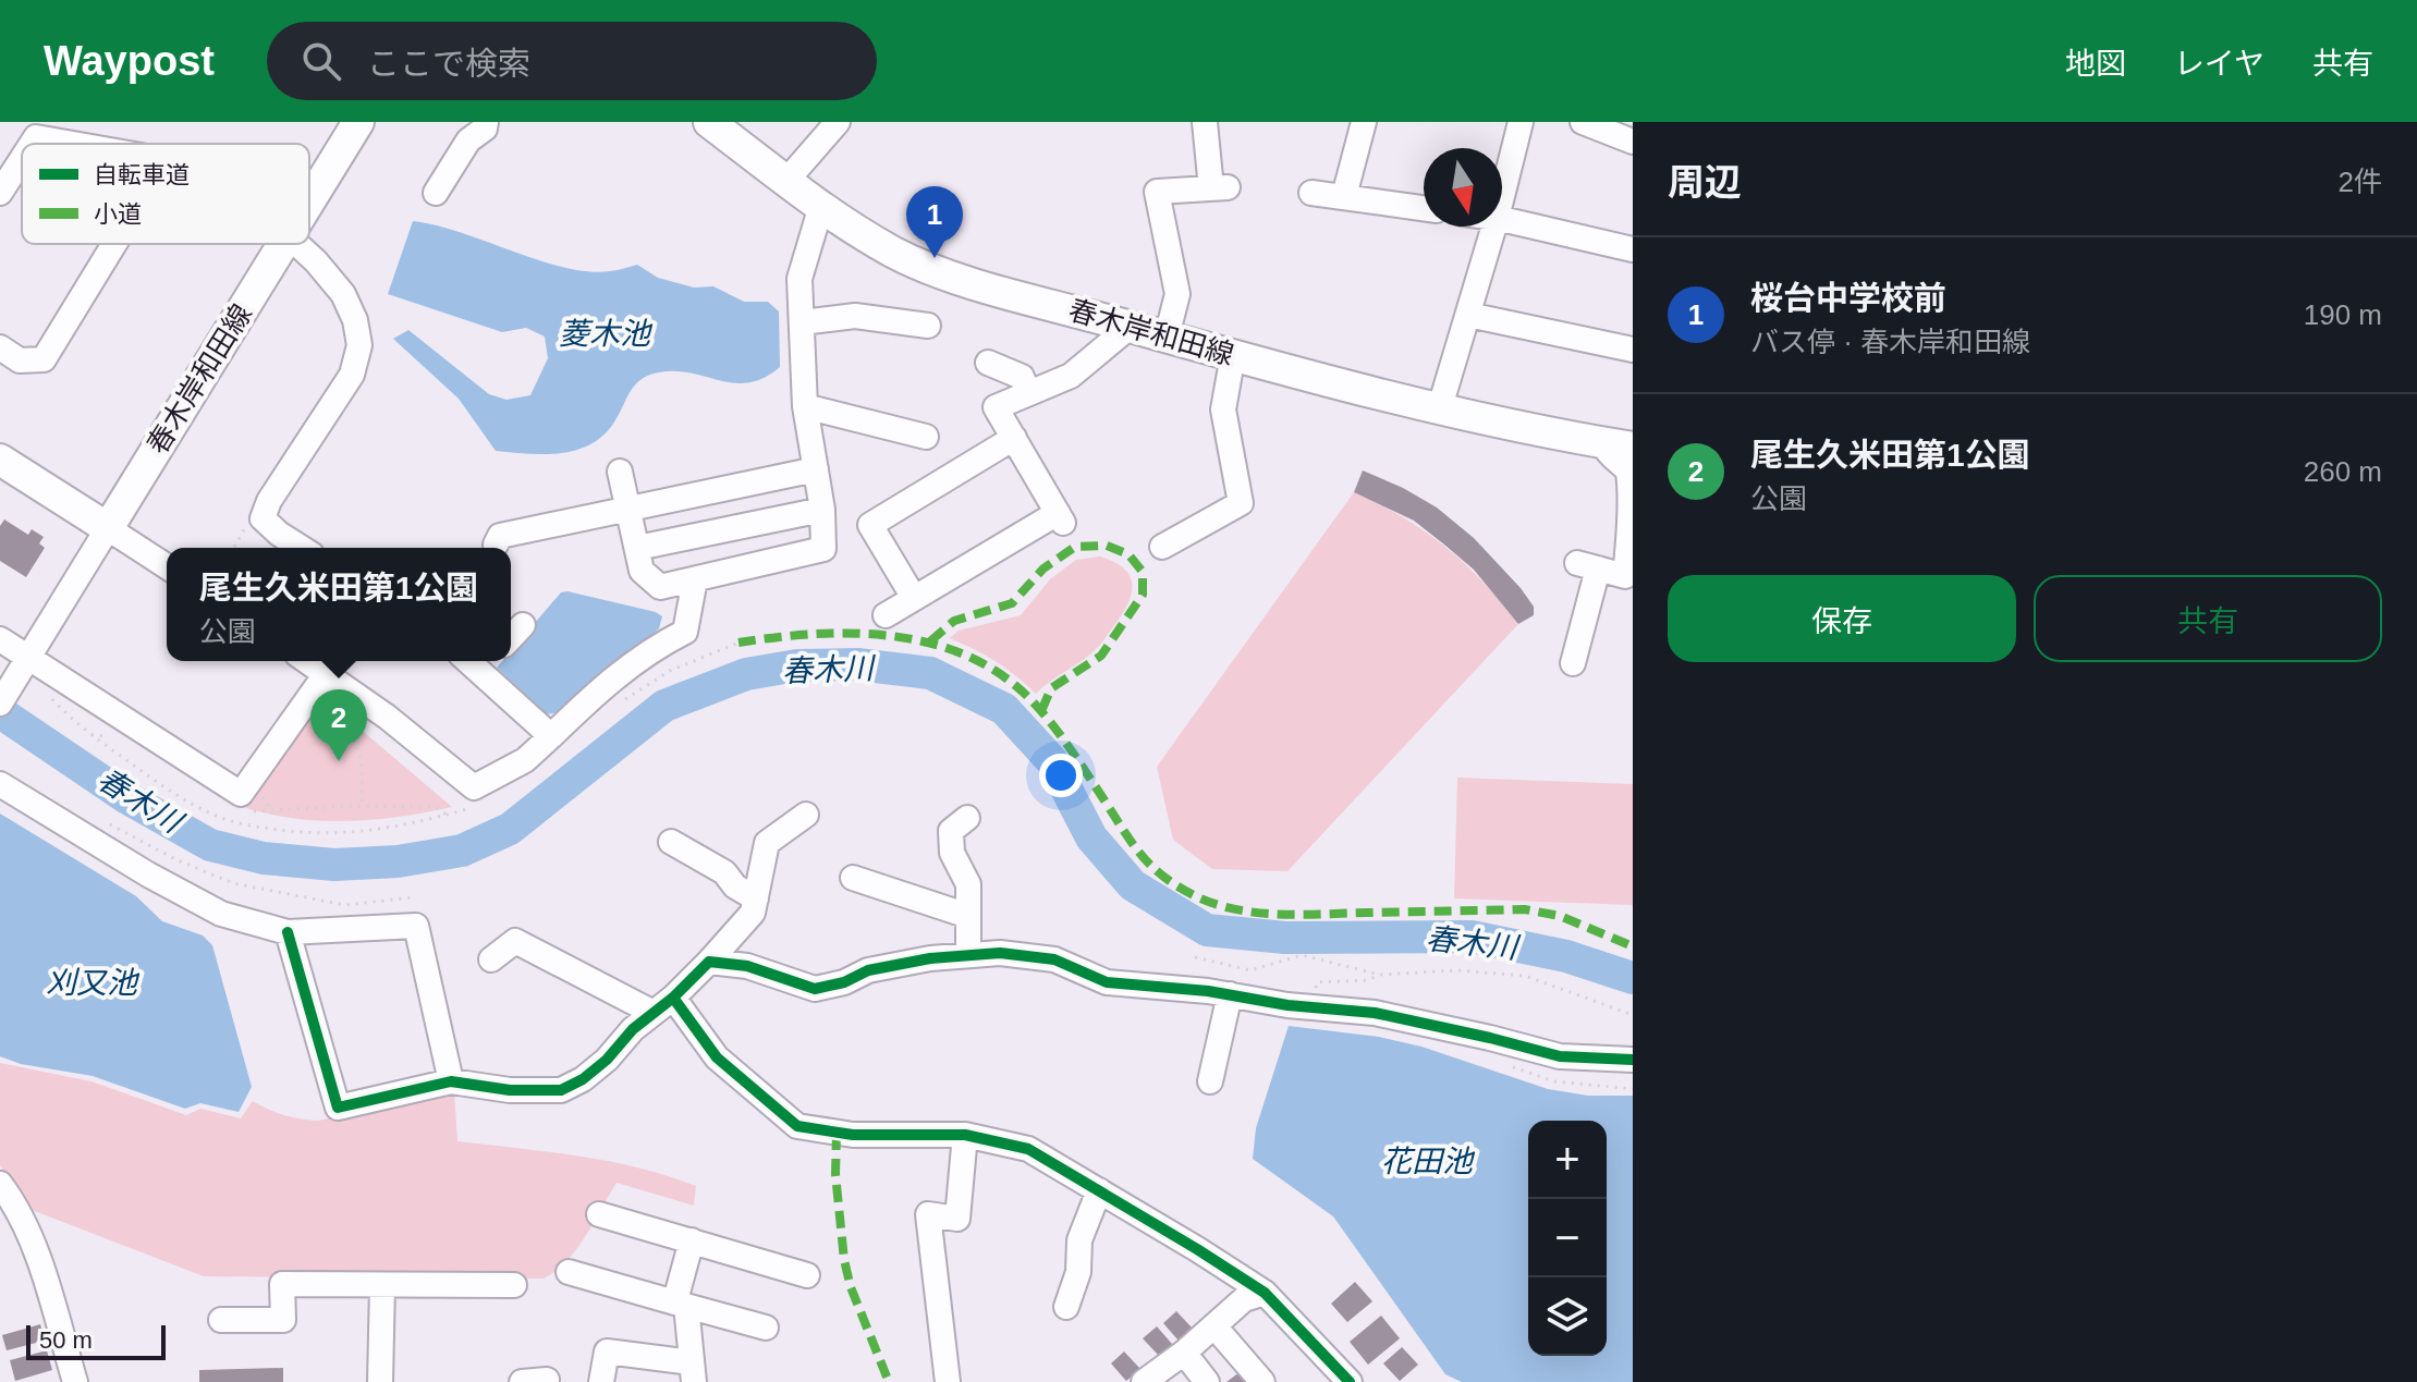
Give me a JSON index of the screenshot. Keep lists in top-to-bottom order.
{
  "streets": {
    "main road": ["春木岸和田線"]
  },
  "water": [
    "菱木池",
    "春木川",
    "刈又池",
    "花田池"
  ],
  "legend": ["自転車道", "小道"],
  "scale_bar": "50 m",
  "north": "bottom",
  "page": {
    "header": "Waypost",
    "search": "ここで検索",
    "nav": ["地図", "レイヤ", "共有"],
    "heading": ["周辺", "2件"],
    "pins": ["1", "2"],
    "list": [
      {
        "mark": "1",
        "name": "桜台中学校前",
        "note": "バス停 · 春木岸和田線",
        "value": "190 m"
      },
      {
        "mark": "2",
        "name": "尾生久米田第1公園",
        "note": "公園",
        "value": "260 m"
      }
    ],
    "popup": ["尾生久米田第1公園", "公園"],
    "buttons": ["保存", "共有"],
    "map_buttons": ["+", "−"],
    "scale": "50 m"
  }
}
